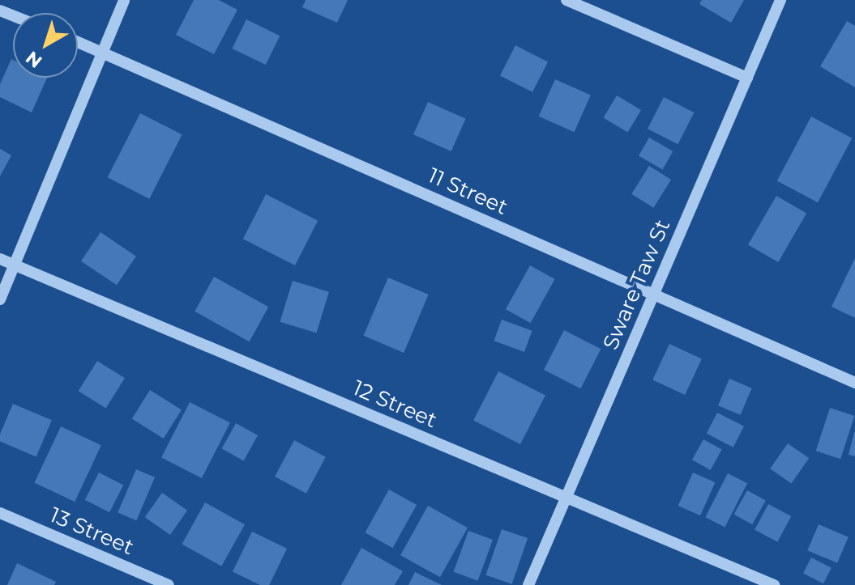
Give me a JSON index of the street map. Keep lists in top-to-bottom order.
{
  "streets": {
    "street": [
      "11 Street",
      "Sware Taw St",
      "12 Street",
      "13 Street"
    ]
  },
  "crossings": [
    ["11 Street", "Sware Taw St"],
    ["Sware Taw St", "12 Street"]
  ],
  "north": "bottom left"
}
